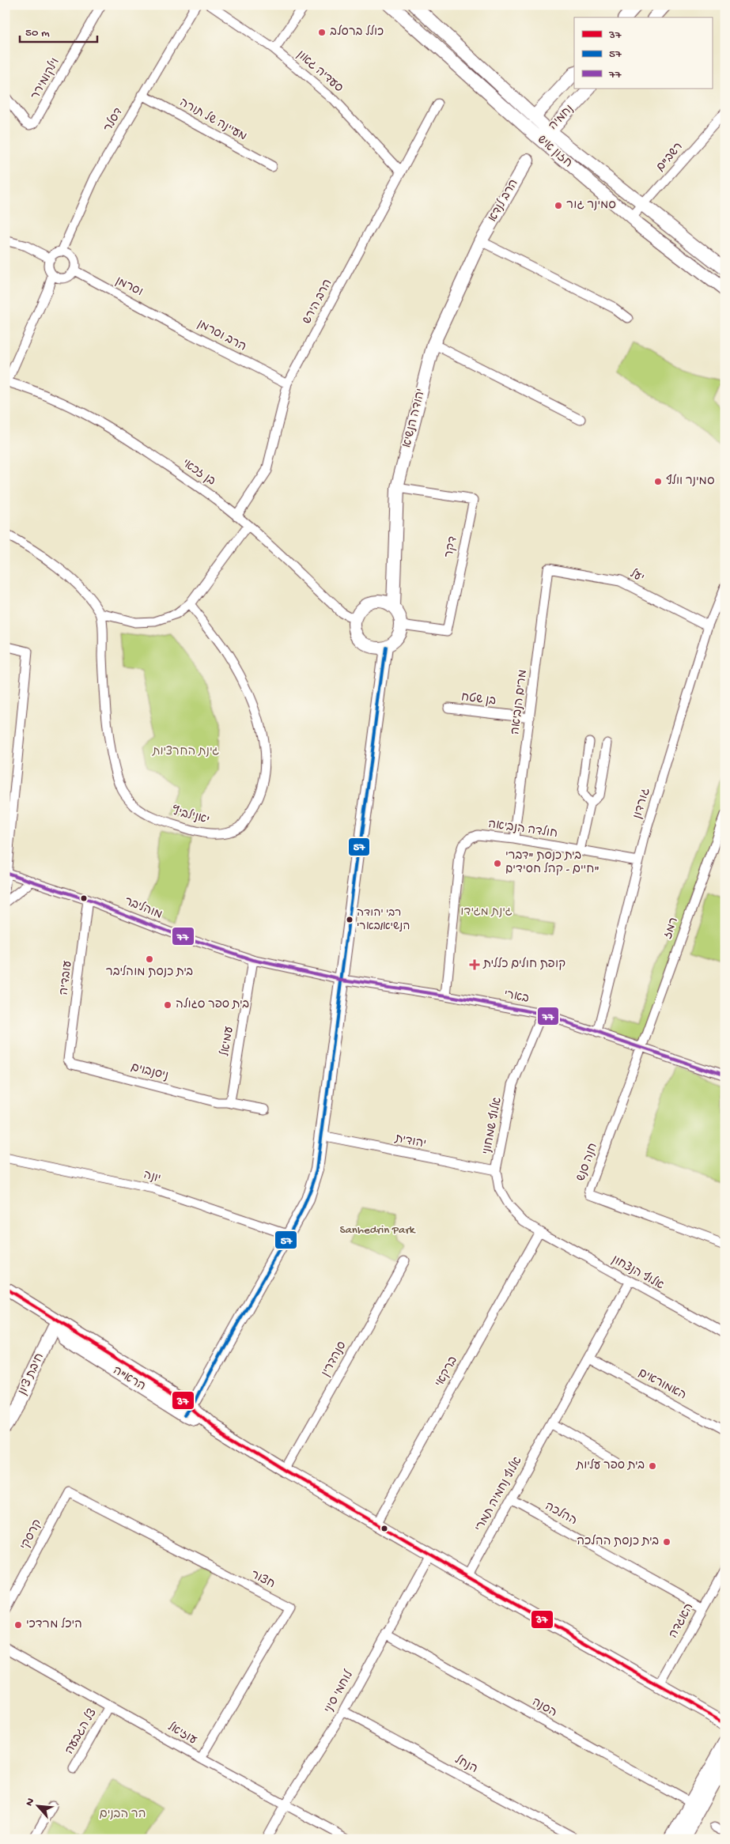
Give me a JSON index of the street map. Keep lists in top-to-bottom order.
{
  "streets": {
    "street": [
      "סעדיה גאון",
      "וילקומירר",
      "נחמיה",
      "דסלר",
      "מעיינה של תורה",
      "חזון איש",
      "רשב\"ם",
      "הרב לנדא",
      "וסרמן",
      "הרב הירש",
      "הרב וסרמן",
      "יהודה הנשיא",
      "בן זכאי",
      "דקר",
      "יעל",
      "בן שטח",
      "מרים הנביאה",
      "גורדון",
      "אנילביץ'",
      "חולדה הנביאה",
      "מוהליבר",
      "רמז",
      "עובדיה",
      "בארי",
      "עמיאל",
      "ניסנבוים",
      "אלוף שמחוני",
      "יהודית",
      "חנה סנש",
      "יונה",
      "אלוף הנצחון",
      "סנהדרין",
      "ברקאי",
      "חיבת ציון",
      "הרא\"ה",
      "האמוראים",
      "אלוף נחמיה תמרי",
      "ההלכה",
      "קרסקי",
      "חצור",
      "האגדה",
      "לוחמי סיני",
      "הסנה",
      "צל הגבעה",
      "עוזיאל",
      "הנחל"
    ]
  },
  "crossings": [
    ["סעדיה גאון", "הרב הירש"],
    ["נחמיה", "חזון איש"],
    ["דסלר", "מעיינה של תורה"],
    ["דסלר", "וסרמן"],
    ["חזון איש", "רשב\"ם"],
    ["הרב לנדא", "יהודה הנשיא"],
    ["וסרמן", "הרב וסרמן"],
    ["הרב הירש", "הרב וסרמן"],
    ["הרב הירש", "בן זכאי"],
    ["יהודה הנשיא", "בן זכאי"],
    ["יהודה הנשיא", "דקר"],
    ["בן זכאי", "דקר"],
    ["יעל", "מרים הנביאה"],
    ["יעל", "גורדון"],
    ["בן שטח", "מרים הנביאה"],
    ["מרים הנביאה", "חולדה הנביאה"],
    ["גורדון", "חולדה הנביאה"],
    ["גורדון", "בארי"],
    ["חולדה הנביאה", "בארי"],
    ["מוהליבר", "עובדיה"],
    ["מוהליבר", "בארי"],
    ["מוהליבר", "עמיאל"],
    ["רמז", "בארי"],
    ["רמז", "חנה סנש"],
    ["עובדיה", "ניסנבוים"],
    ["בארי", "אלוף שמחוני"],
    ["בארי", "חנה סנש"],
    ["עמיאל", "ניסנבוים"],
    ["אלוף שמחוני", "יהודית"],
    ["אלוף שמחוני", "אלוף הנצחון"],
    ["אלוף שמחוני", "ברקאי"],
    ["אלוף הנצחון", "ברקאי"],
    ["אלוף הנצחון", "אלוף נחמיה תמרי"],
    ["סנהדרין", "הרא\"ה"],
    ["ברקאי", "הרא\"ה"],
    ["חיבת ציון", "הרא\"ה"],
    ["הרא\"ה", "אלוף נחמיה תמרי"],
    ["הרא\"ה", "האגדה"],
    ["הרא\"ה", "לוחמי סיני"],
    ["האמוראים", "אלוף נחמיה תמרי"],
    ["אלוף נחמיה תמרי", "ההלכה"],
    ["ההלכה", "האגדה"],
    ["קרסקי", "חצור"],
    ["חצור", "עוזיאל"],
    ["לוחמי סיני", "הסנה"],
    ["לוחמי סיני", "עוזיאל"],
    ["לוחמי סיני", "הנחל"],
    ["צל הגבעה", "עוזיאל"]
  ],
  "parks": [
    "גינת החרציות",
    "גינת מגידו",
    "Sanhedrin Park",
    "הר הבנים"
  ],
  "places": {
    "other": [
      "כולל ברסלב",
      "סמינר גור",
      "סמינר וולף",
      "בית כנסת \"דברי חיים - קהל חסידים\"",
      "רבי יהודה הנשיא/בארי",
      "בית כנסת מוהליבר",
      "בית ספר סגולה",
      "בית ספר עליות",
      "בית כנסת ההלכה",
      "היכל מרדכי"
    ],
    "health": ["קופת חולים כללית"]
  },
  "lines": ["transit line 57", "transit line 77", "transit line 37"],
  "legend": ["37", "57", "77"],
  "scale_bar": "50 m",
  "north": "top left"
}
